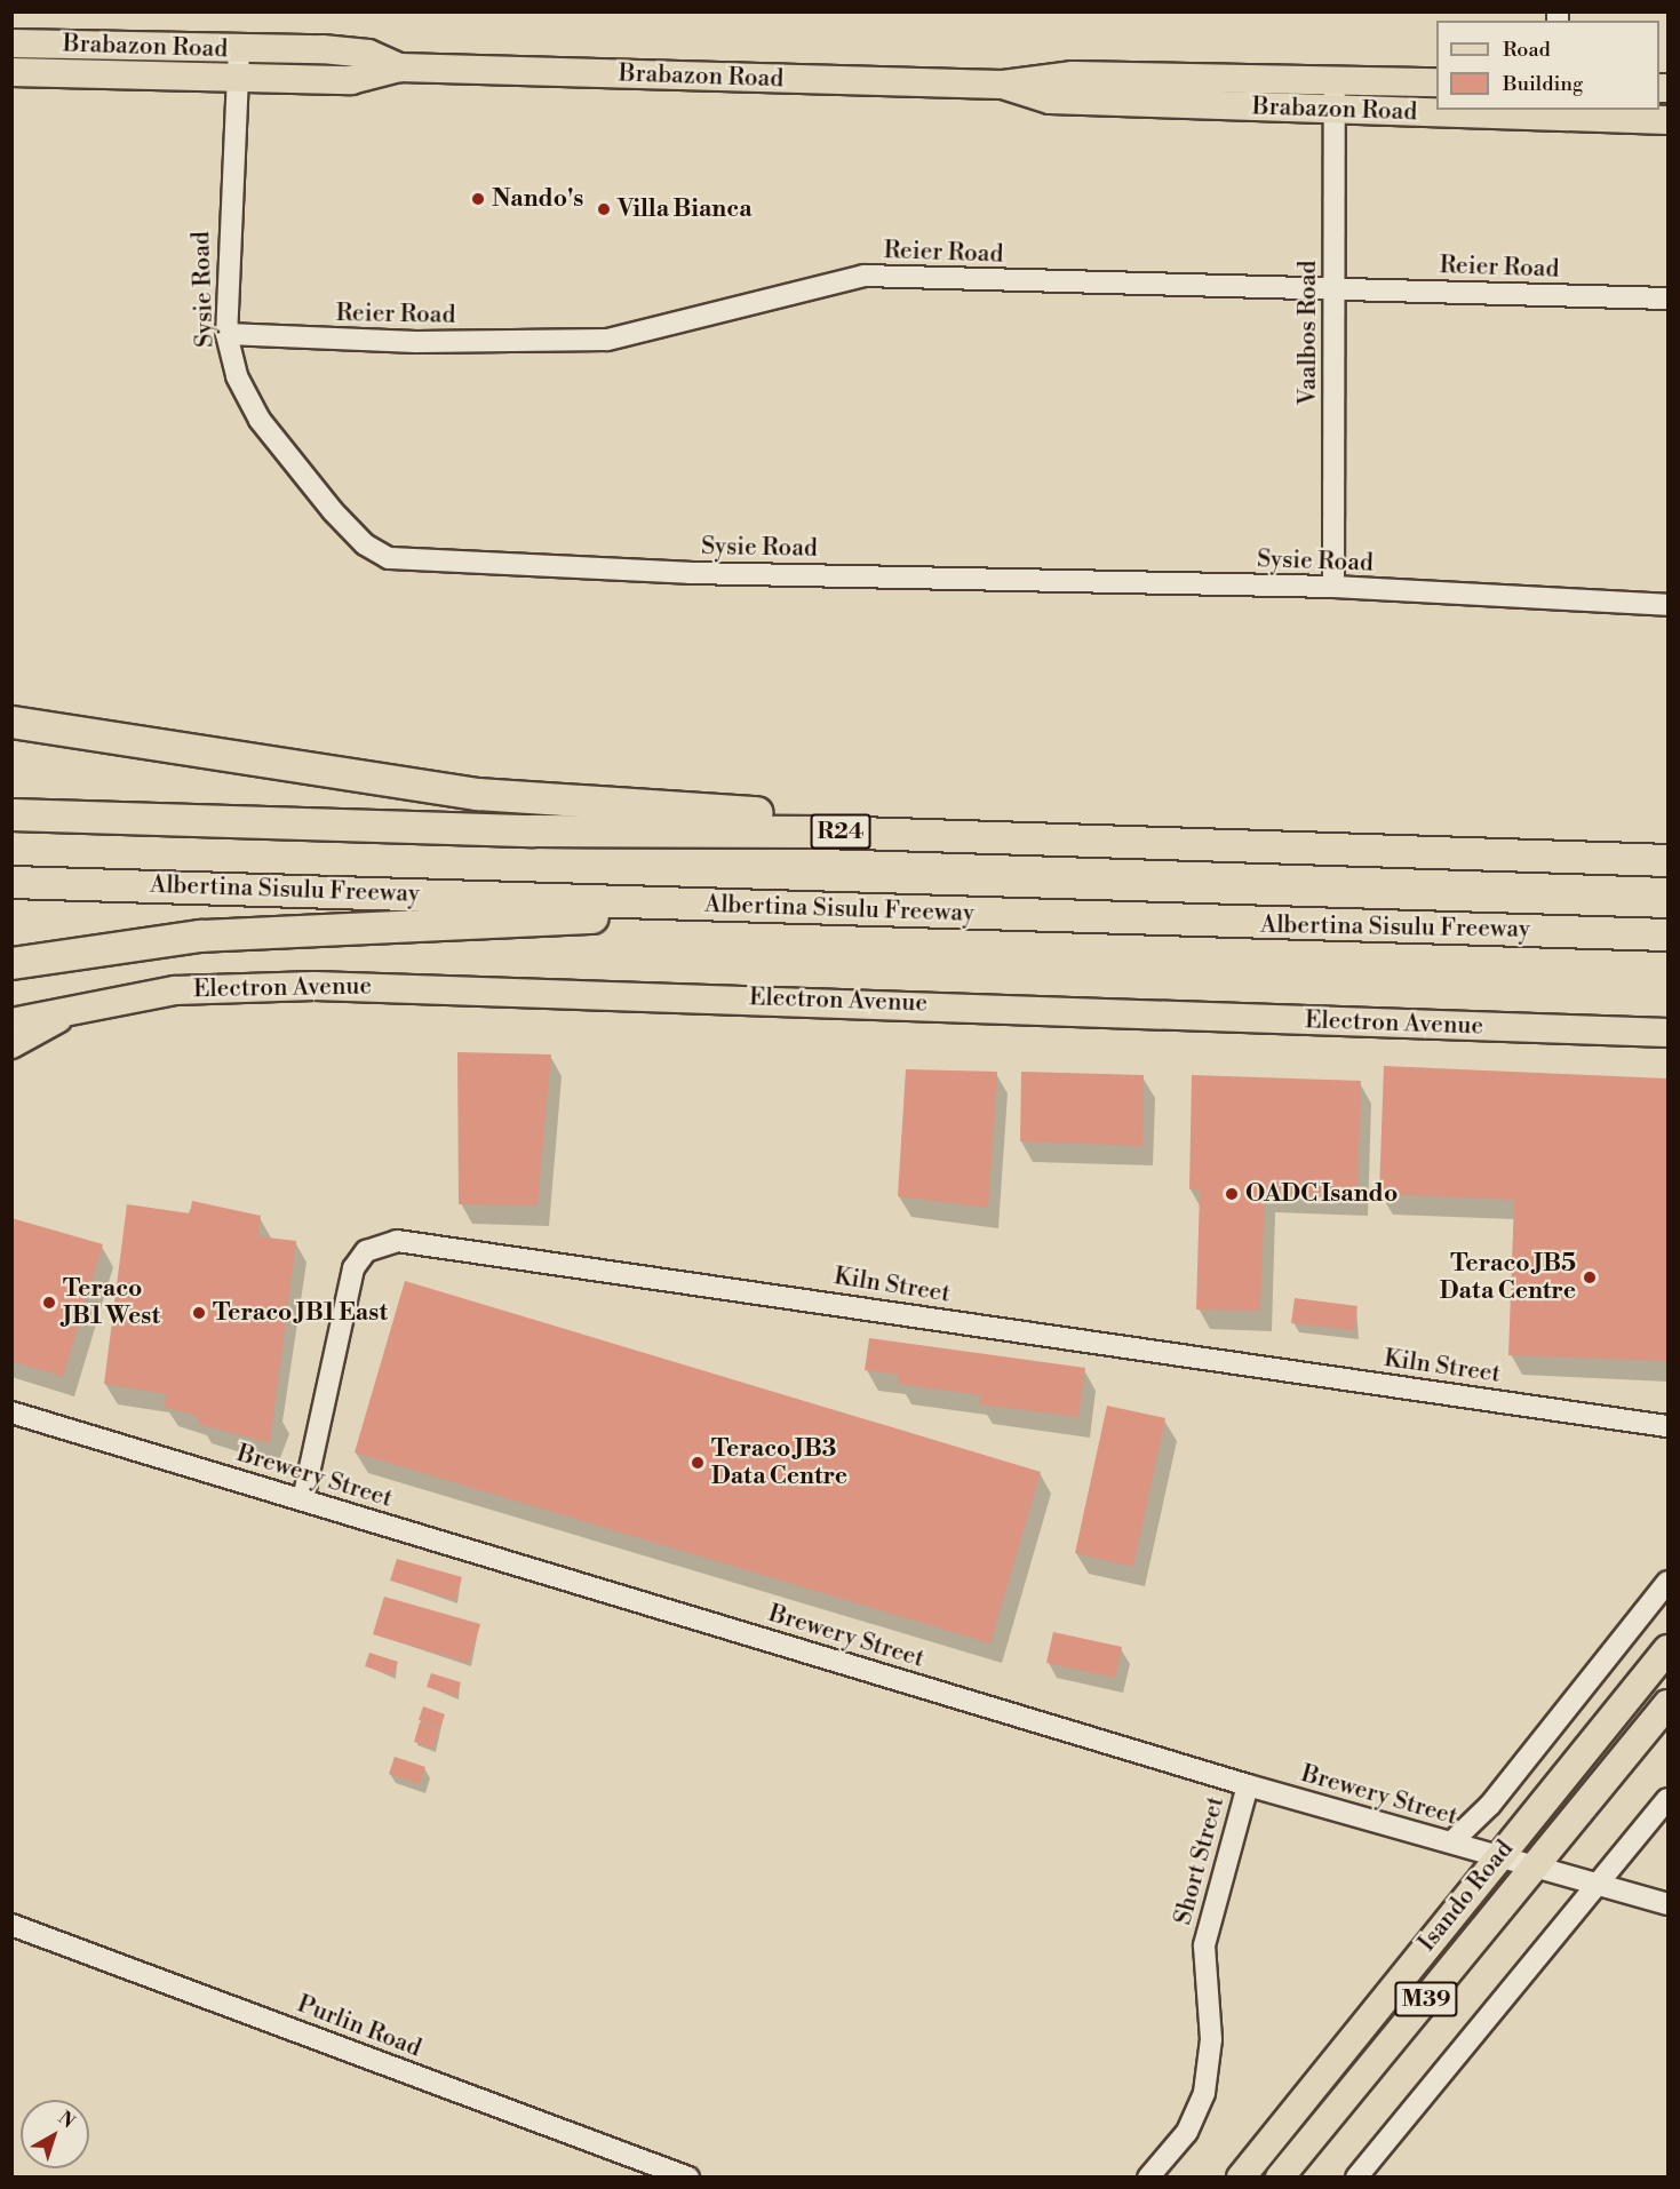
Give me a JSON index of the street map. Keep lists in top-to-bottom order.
{
  "streets": {
    "highway": ["R24", "Albertina Sisulu Freeway"],
    "main road": [
      "Brabazon Road",
      "Electron Avenue",
      "Isando Road",
      "M39"
    ],
    "street": [
      "Reier Road",
      "Sysie Road",
      "Vaalbos Road",
      "Kiln Street",
      "Brewery Street",
      "Short Street",
      "Purlin Road"
    ]
  },
  "crossings": [
    ["Brabazon Road", "Sysie Road"],
    ["Brabazon Road", "Vaalbos Road"],
    ["Reier Road", "Sysie Road"],
    ["Reier Road", "Vaalbos Road"],
    ["Sysie Road", "Vaalbos Road"],
    ["Kiln Street", "Brewery Street"],
    ["Brewery Street", "Short Street"],
    ["Brewery Street", "Isando Road"]
  ],
  "places": [
    "Nando's",
    "Villa Bianca",
    "OADC Isando",
    "Teraco JB5 Data Centre",
    "Teraco JB1 West",
    "Teraco JB1 East",
    "Teraco JB3 Data Centre"
  ],
  "legend": ["Road", "Building"],
  "north": "top right"
}
